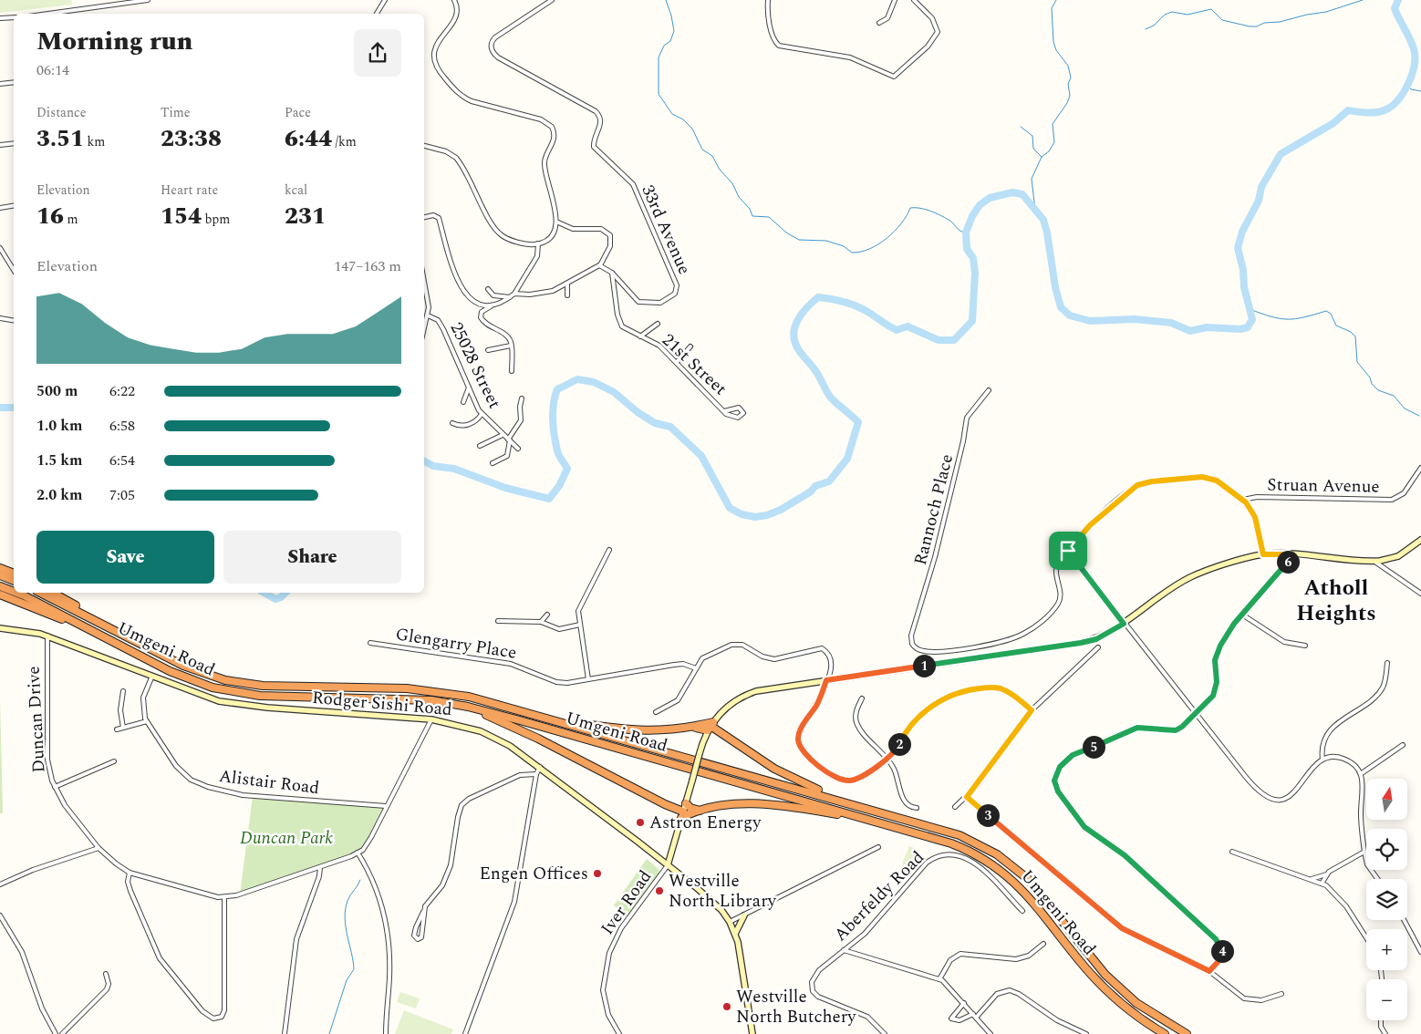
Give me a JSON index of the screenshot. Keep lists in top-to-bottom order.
{
  "streets": {
    "highway": ["Umgeni Road"],
    "main road": ["Rodger Sishi Road"],
    "street": [
      "33rd Avenue",
      "21st Street",
      "25028 Street",
      "Struan Avenue",
      "Rannoch Place",
      "Glengarry Place",
      "Duncan Drive",
      "Alistair Road",
      "Aberfeldy Road",
      "Iver Road"
    ]
  },
  "crossings": [
    ["33rd Avenue", "21st Street"],
    ["Rodger Sishi Road", "Duncan Drive"],
    ["Rodger Sishi Road", "Alistair Road"],
    ["Rodger Sishi Road", "Iver Road"],
    ["Duncan Drive", "Alistair Road"]
  ],
  "districts": ["Atholl Heights"],
  "parks": ["Duncan Park"],
  "places": [
    "Astron Energy",
    "Engen Offices",
    "Westville North Library",
    "Westville North Butchery"
  ],
  "north": "top",
  "page": {
    "heading": ["Morning run", "06:14"],
    "stats": [
      ["Distance", "3.51 km"],
      ["Time", "23:38"],
      ["Pace", "6:44 /km"],
      ["Elevation", "16 m"],
      ["Heart rate", "154 bpm"],
      ["kcal", "231"]
    ],
    "chart": ["Elevation", "147–163 m"],
    "list": [
      {
        "name": "500 m",
        "note": "6:22"
      },
      {
        "name": "1.0 km",
        "note": "6:58"
      },
      {
        "name": "1.5 km",
        "note": "6:54"
      },
      {
        "name": "2.0 km",
        "note": "7:05"
      }
    ],
    "buttons": ["Save", "Share"],
    "pins": [
      "6",
      "1",
      "2",
      "5",
      "3",
      "4"
    ],
    "map_buttons": ["+", "−"]
  }
}
